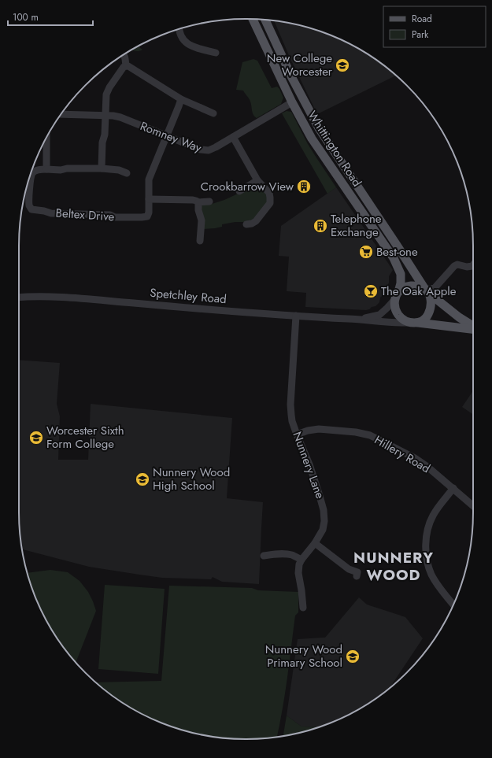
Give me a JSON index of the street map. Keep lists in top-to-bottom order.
{
  "streets": {
    "main road": ["Whittington Road", "Spetchley Road"],
    "street": [
      "Romney Way",
      "Beltex Drive",
      "Hillery Road",
      "Nunnery Lane"
    ]
  },
  "crossings": [
    ["Romney Way", "Whittington Road"],
    ["Romney Way", "Beltex Drive"],
    ["Whittington Road", "Spetchley Road"],
    ["Spetchley Road", "Nunnery Lane"],
    ["Hillery Road", "Nunnery Lane"]
  ],
  "districts": ["NUNNERY WOOD"],
  "places": {
    "school or university": [
      "New College Worcester",
      "Worcester Sixth Form College",
      "Nunnery Wood High School",
      "Nunnery Wood Primary School"
    ],
    "building": ["Crookbarrow View", "Telephone Exchange"],
    "supermarket": ["Best-one"],
    "bar": ["The Oak Apple"]
  },
  "legend": ["Road", "Park"],
  "scale_bar": "100 m"
}
